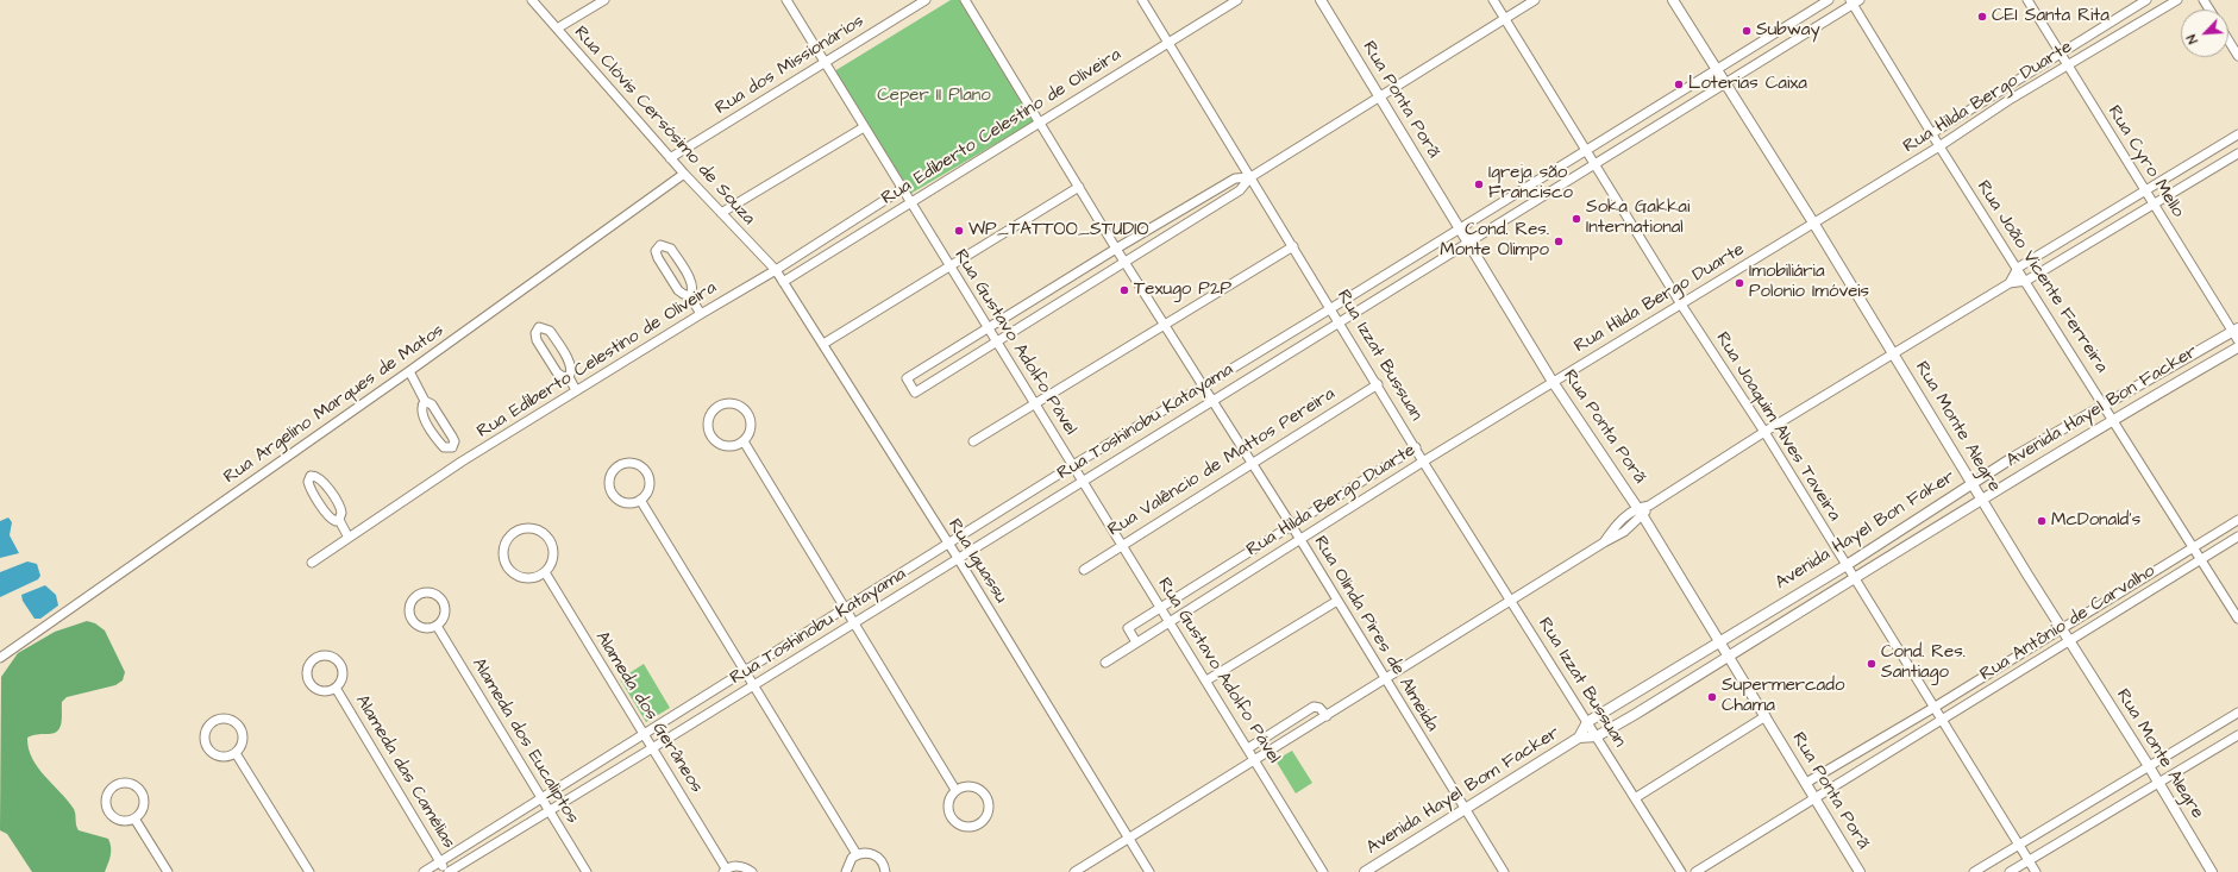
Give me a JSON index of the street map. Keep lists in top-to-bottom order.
{
  "streets": {
    "street": [
      "Rua dos Missionários",
      "Rua Hilda Bergo Duarte",
      "Rua Ponta Porã",
      "Rua Clóvis Cersósimo de Souza",
      "Rua Ediberto Celestino de Oliveira",
      "Rua Cyro Mello",
      "Rua João Vicente Ferreira",
      "Rua Gustavo Adolfo Pável",
      "Rua Izzat Bussuan",
      "Rua Argelino Marques de Matos",
      "Avenida Hayel Bon Facker",
      "Rua Toshinobu Katayama",
      "Rua Joaquim Alves Taveira",
      "Rua Monte Alegre",
      "Rua Valêncio de Mattos Pereira",
      "Avenida Hayel Bon Faker",
      "Rua Iguassu",
      "Rua Antônio de Carvalho",
      "Rua Olinda Pires de Almeida",
      "Alameda dos Gerâneos",
      "Alameda dos Eucaliptos",
      "Alameda das Camélias",
      "Avenida Hayel Bom Facker"
    ]
  },
  "crossings": [
    ["Rua dos Missionários", "Rua Clóvis Cersósimo de Souza"],
    ["Rua dos Missionários", "Rua Gustavo Adolfo Pável"],
    ["Rua Hilda Bergo Duarte", "Rua Ponta Porã"],
    ["Rua Hilda Bergo Duarte", "Rua Cyro Mello"],
    ["Rua Hilda Bergo Duarte", "Rua João Vicente Ferreira"],
    ["Rua Hilda Bergo Duarte", "Rua Gustavo Adolfo Pável"],
    ["Rua Hilda Bergo Duarte", "Rua Izzat Bussuan"],
    ["Rua Hilda Bergo Duarte", "Rua Joaquim Alves Taveira"],
    ["Rua Hilda Bergo Duarte", "Rua Monte Alegre"],
    ["Rua Hilda Bergo Duarte", "Rua Olinda Pires de Almeida"],
    ["Rua Ponta Porã", "Avenida Hayel Bon Facker"],
    ["Rua Ponta Porã", "Rua Toshinobu Katayama"],
    ["Rua Ponta Porã", "Avenida Hayel Bon Faker"],
    ["Rua Ponta Porã", "Rua Antônio de Carvalho"],
    ["Rua Clóvis Cersósimo de Souza", "Rua Ediberto Celestino de Oliveira"],
    ["Rua Clóvis Cersósimo de Souza", "Rua Argelino Marques de Matos"],
    ["Rua Clóvis Cersósimo de Souza", "Rua Iguassu"],
    ["Rua Ediberto Celestino de Oliveira", "Rua Gustavo Adolfo Pável"],
    ["Rua Ediberto Celestino de Oliveira", "Rua Izzat Bussuan"],
    ["Rua Ediberto Celestino de Oliveira", "Rua Iguassu"],
    ["Rua Ediberto Celestino de Oliveira", "Rua Olinda Pires de Almeida"],
    ["Rua Cyro Mello", "Avenida Hayel Bon Faker"],
    ["Rua João Vicente Ferreira", "Avenida Hayel Bon Facker"],
    ["Rua João Vicente Ferreira", "Rua Toshinobu Katayama"],
    ["Rua João Vicente Ferreira", "Avenida Hayel Bon Faker"],
    ["Rua João Vicente Ferreira", "Rua Antônio de Carvalho"],
    ["Rua Gustavo Adolfo Pável", "Rua Toshinobu Katayama"],
    ["Rua Gustavo Adolfo Pável", "Rua Valêncio de Mattos Pereira"],
    ["Rua Izzat Bussuan", "Avenida Hayel Bon Facker"],
    ["Rua Izzat Bussuan", "Rua Toshinobu Katayama"],
    ["Rua Izzat Bussuan", "Rua Valêncio de Mattos Pereira"],
    ["Rua Izzat Bussuan", "Avenida Hayel Bon Faker"],
    ["Rua Izzat Bussuan", "Avenida Hayel Bom Facker"],
    ["Avenida Hayel Bon Facker", "Rua Joaquim Alves Taveira"],
    ["Avenida Hayel Bon Facker", "Rua Monte Alegre"],
    ["Avenida Hayel Bon Facker", "Avenida Hayel Bom Facker"],
    ["Rua Toshinobu Katayama", "Rua Joaquim Alves Taveira"],
    ["Rua Toshinobu Katayama", "Rua Monte Alegre"],
    ["Rua Toshinobu Katayama", "Rua Iguassu"],
    ["Rua Toshinobu Katayama", "Rua Olinda Pires de Almeida"],
    ["Rua Toshinobu Katayama", "Alameda dos Gerâneos"],
    ["Rua Toshinobu Katayama", "Alameda dos Eucaliptos"],
    ["Rua Toshinobu Katayama", "Alameda das Camélias"],
    ["Rua Joaquim Alves Taveira", "Avenida Hayel Bon Faker"],
    ["Rua Joaquim Alves Taveira", "Rua Antônio de Carvalho"],
    ["Rua Monte Alegre", "Avenida Hayel Bon Faker"],
    ["Rua Monte Alegre", "Rua Antônio de Carvalho"],
    ["Rua Valêncio de Mattos Pereira", "Rua Olinda Pires de Almeida"],
    ["Avenida Hayel Bon Faker", "Avenida Hayel Bom Facker"],
    ["Rua Olinda Pires de Almeida", "Avenida Hayel Bom Facker"]
  ],
  "parks": ["Ceper II Plano"],
  "places": [
    "CEI Santa Rita",
    "Subway",
    "Loterias Caixa",
    "Igreja são Francisco",
    "Soka Gakkai International",
    "WP_TATTOO_STUDIO",
    "Cond. Res. Monte Olimpo",
    "Imobiliária Polonio Imóveis",
    "Texugo P2P",
    "McDonald's",
    "Cond. Res. Santiago",
    "Supermercado Chama"
  ],
  "north": "bottom left"
}
